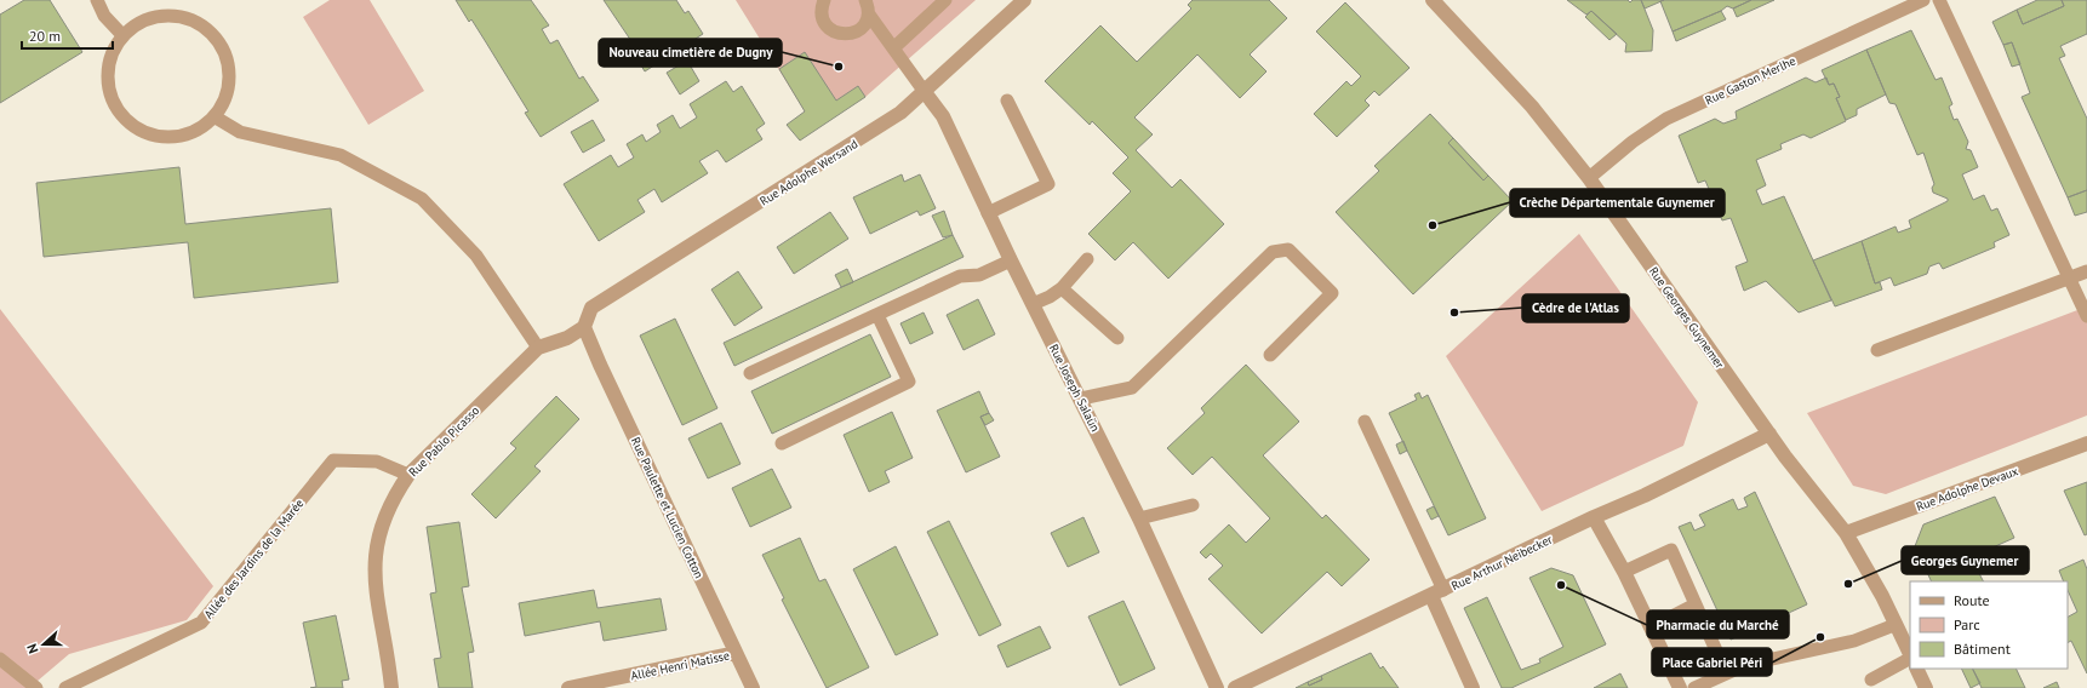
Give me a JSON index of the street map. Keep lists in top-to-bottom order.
{
  "streets": {
    "street": [
      "Rue Adolphe Wersand",
      "Rue Georges Guynemer",
      "Rue Joseph Salaün",
      "Rue Pablo Picasso",
      "Rue Adolphe Devaux",
      "Rue Paulette et Lucien Cotton",
      "Rue Arthur Neibecker",
      "Allée Henri Matisse"
    ],
    "lane": ["Rue Gaston Merlhe", "Allée des Jardins de la Marée"]
  },
  "crossings": [
    ["Rue Gaston Merlhe", "Rue Georges Guynemer"],
    ["Rue Adolphe Wersand", "Rue Joseph Salaün"],
    ["Rue Adolphe Wersand", "Rue Pablo Picasso"],
    ["Rue Adolphe Wersand", "Rue Paulette et Lucien Cotton"],
    ["Rue Georges Guynemer", "Rue Adolphe Devaux"],
    ["Rue Georges Guynemer", "Rue Arthur Neibecker"],
    ["Rue Pablo Picasso", "Rue Paulette et Lucien Cotton"],
    ["Rue Pablo Picasso", "Allée des Jardins de la Marée"],
    ["Rue Paulette et Lucien Cotton", "Allée Henri Matisse"]
  ],
  "places": [
    "Nouveau cimetière de Dugny",
    "Crèche Départementale Guynemer",
    "Cèdre de l'Atlas",
    "Georges Guynemer",
    "Pharmacie du Marché",
    "Place Gabriel Péri"
  ],
  "legend": ["Route", "Parc", "Bâtiment"],
  "scale_bar": "20 m",
  "north": "left"
}
